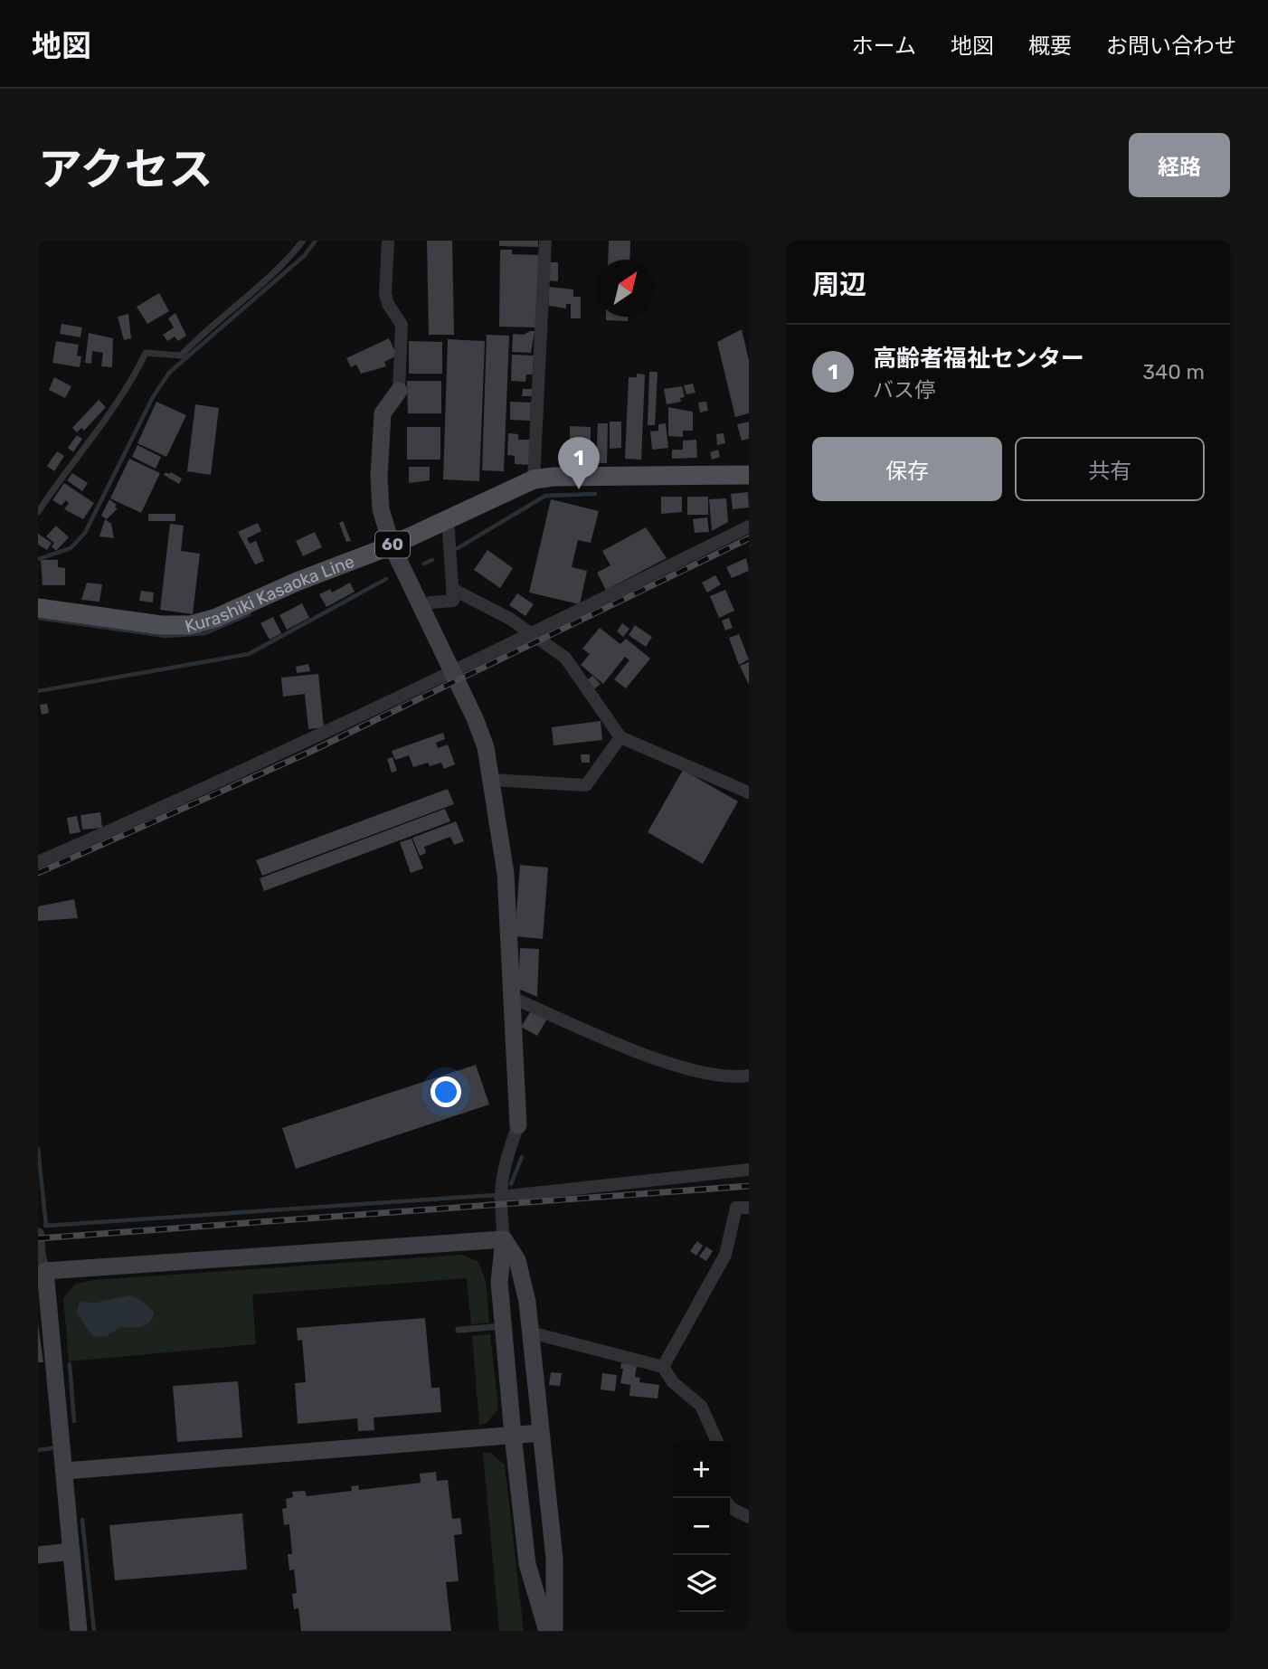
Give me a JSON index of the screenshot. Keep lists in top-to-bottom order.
{
  "streets": {
    "main road": ["60", "Kurashiki Kasaoka Line"]
  },
  "north": "top right",
  "page": {
    "header": "地図",
    "nav": [
      "ホーム",
      "地図",
      "概要",
      "お問い合わせ"
    ],
    "title": "アクセス",
    "buttons": [
      "経路",
      ["保存", "共有"]
    ],
    "heading": "周辺",
    "list": [
      {
        "mark": "1",
        "name": "高齢者福祉センター",
        "note": "バス停",
        "value": "340 m"
      }
    ],
    "pins": "1",
    "map_buttons": ["+", "−"]
  }
}
